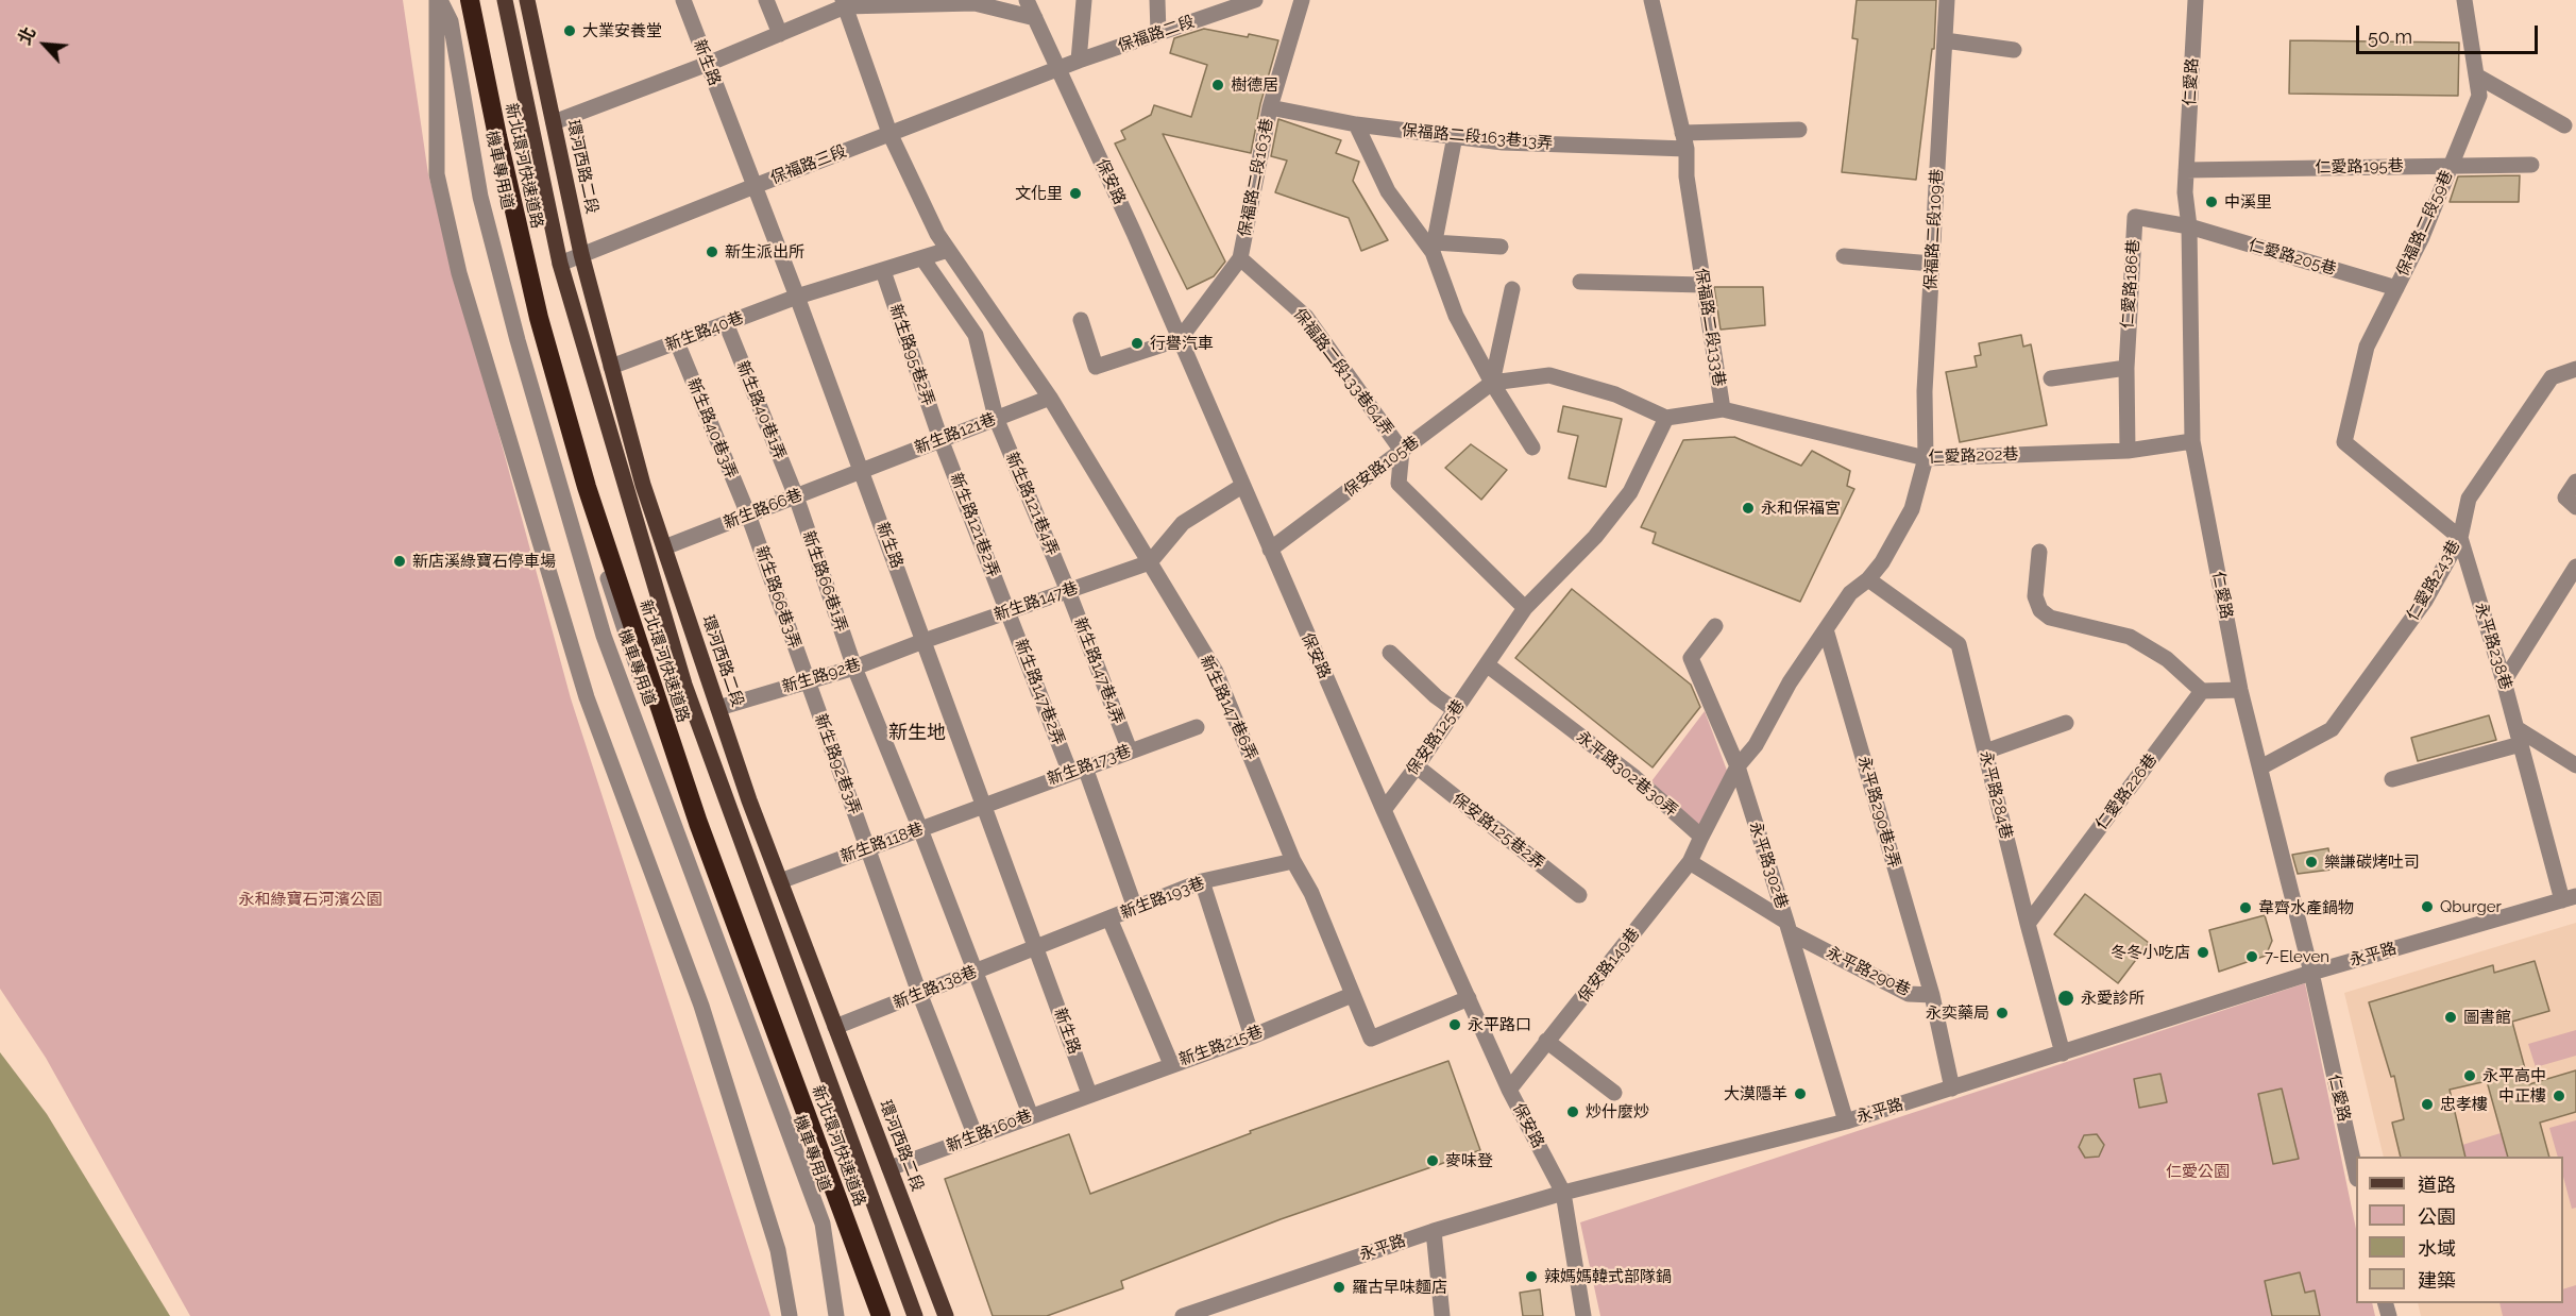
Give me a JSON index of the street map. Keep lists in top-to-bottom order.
{
  "streets": {
    "highway": ["新北環河快速道路"],
    "main road": ["環河西路二段"],
    "street": [
      "保福路二段",
      "新生路",
      "仁愛路",
      "保福路二段163巷13弄",
      "保福路三段",
      "仁愛路195巷",
      "機車專用道",
      "保福路二段163巷",
      "保安路",
      "保福路二段59巷",
      "保福路二段109巷",
      "仁愛路205巷",
      "仁愛路186巷",
      "保福路二段133巷",
      "新生路40巷",
      "新生路95巷2弄",
      "保福路二段133巷64弄",
      "新生路40巷1弄",
      "新生路40巷3弄",
      "新生路121巷",
      "仁愛路202巷",
      "保安路105巷",
      "新生路121巷4弄",
      "新生路66巷",
      "新生路121巷2弄",
      "仁愛路243巷",
      "新生路66巷1弄",
      "新生路66巷3弄",
      "新生路147巷",
      "永平路238巷",
      "新生路147巷4弄",
      "新生路92巷",
      "新生路147巷2弄",
      "新生路147巷6弄",
      "保安路125巷",
      "新生路92巷3弄",
      "新生路173巷",
      "永平路302巷30弄",
      "仁愛路226巷",
      "永平路284巷",
      "永平路290巷2弄",
      "保安路125巷2弄",
      "新生路118巷",
      "永平路302巷",
      "新生路193巷",
      "永平路",
      "保安路149巷",
      "永平路290巷",
      "新生路138巷",
      "新生路215巷",
      "新生路160巷"
    ]
  },
  "crossings": [
    ["保福路二段", "保福路三段"],
    ["保福路二段", "保安路"],
    ["新生路", "保福路三段"],
    ["新生路", "新生路40巷"],
    ["新生路", "新生路121巷"],
    ["新生路", "新生路66巷"],
    ["新生路", "新生路147巷"],
    ["新生路", "新生路92巷"],
    ["新生路", "新生路173巷"],
    ["新生路", "新生路118巷"],
    ["新生路", "新生路193巷"],
    ["新生路", "新生路138巷"],
    ["新生路", "新生路215巷"],
    ["新生路", "新生路160巷"],
    ["仁愛路", "仁愛路195巷"],
    ["仁愛路", "仁愛路205巷"],
    ["仁愛路", "仁愛路186巷"],
    ["仁愛路", "仁愛路202巷"],
    ["仁愛路", "仁愛路243巷"],
    ["仁愛路", "永平路"],
    ["保福路二段163巷13弄", "保福路二段163巷"],
    ["保福路二段163巷13弄", "保福路二段133巷"],
    ["保福路三段", "環河西路二段"],
    ["保福路三段", "保安路"],
    ["保福路三段", "新生路147巷6弄"],
    ["環河西路二段", "新生路40巷"],
    ["環河西路二段", "新生路66巷"],
    ["環河西路二段", "新生路92巷"],
    ["環河西路二段", "新生路118巷"],
    ["環河西路二段", "新生路138巷"],
    ["環河西路二段", "新生路160巷"],
    ["仁愛路195巷", "保福路二段59巷"],
    ["保福路二段163巷", "保安路"],
    ["保福路二段163巷", "保福路二段133巷64弄"],
    ["保安路", "保安路105巷"],
    ["保安路", "新生路147巷6弄"],
    ["保安路", "保安路125巷"],
    ["保安路", "永平路"],
    ["保安路", "保安路149巷"],
    ["保福路二段59巷", "仁愛路205巷"],
    ["保福路二段59巷", "仁愛路243巷"],
    ["保福路二段59巷", "永平路238巷"],
    ["保福路二段109巷", "仁愛路202巷"],
    ["仁愛路205巷", "仁愛路186巷"],
    ["保福路二段133巷", "仁愛路202巷"],
    ["新生路40巷", "新生路95巷2弄"],
    ["新生路40巷", "新生路40巷1弄"],
    ["新生路40巷", "新生路40巷3弄"],
    ["新生路40巷", "新生路121巷4弄"],
    ["新生路40巷", "新生路147巷6弄"],
    ["新生路95巷2弄", "新生路121巷"],
    ["新生路95巷2弄", "新生路121巷2弄"],
    ["保福路二段133巷64弄", "保安路105巷"],
    ["新生路40巷1弄", "新生路66巷"],
    ["新生路40巷1弄", "新生路66巷1弄"],
    ["新生路40巷3弄", "新生路66巷"],
    ["新生路40巷3弄", "新生路66巷3弄"],
    ["新生路121巷", "新生路121巷4弄"],
    ["新生路121巷", "新生路66巷"],
    ["新生路121巷", "新生路121巷2弄"],
    ["新生路121巷", "新生路147巷6弄"],
    ["新生路121巷4弄", "新生路147巷"],
    ["新生路121巷4弄", "新生路147巷4弄"],
    ["新生路66巷", "新生路66巷1弄"],
    ["新生路66巷", "新生路66巷3弄"],
    ["新生路121巷2弄", "新生路147巷"],
    ["新生路121巷2弄", "新生路147巷2弄"],
    ["仁愛路243巷", "永平路238巷"],
    ["新生路66巷1弄", "新生路92巷"],
    ["新生路66巷1弄", "新生路118巷"],
    ["新生路66巷1弄", "新生路138巷"],
    ["新生路66巷1弄", "新生路160巷"],
    ["新生路66巷3弄", "新生路92巷"],
    ["新生路66巷3弄", "新生路92巷3弄"],
    ["新生路147巷", "新生路147巷4弄"],
    ["新生路147巷", "新生路92巷"],
    ["新生路147巷", "新生路147巷2弄"],
    ["新生路147巷", "新生路147巷6弄"],
    ["永平路238巷", "永平路"],
    ["新生路147巷4弄", "新生路173巷"],
    ["新生路92巷", "新生路92巷3弄"],
    ["新生路147巷2弄", "新生路173巷"],
    ["新生路147巷2弄", "新生路193巷"],
    ["新生路147巷6弄", "新生路193巷"],
    ["新生路147巷6弄", "新生路215巷"],
    ["保安路125巷", "永平路302巷30弄"],
    ["保安路125巷", "保安路125巷2弄"],
    ["新生路92巷3弄", "新生路118巷"],
    ["新生路92巷3弄", "新生路138巷"],
    ["新生路92巷3弄", "新生路160巷"],
    ["新生路173巷", "新生路118巷"],
    ["永平路302巷30弄", "保安路149巷"],
    ["仁愛路226巷", "永平路284巷"],
    ["永平路284巷", "永平路"],
    ["永平路290巷2弄", "永平路290巷"],
    ["永平路302巷", "永平路"],
    ["永平路302巷", "永平路290巷"],
    ["新生路193巷", "新生路138巷"],
    ["永平路", "永平路290巷"],
    ["保安路149巷", "永平路290巷"],
    ["新生路215巷", "新生路160巷"]
  ],
  "districts": ["新生地"],
  "parks": ["永和綠寶石河濱公園", "仁愛公園"],
  "places": [
    "大業安養堂",
    "樹德居",
    "文化里",
    "中溪里",
    "新生派出所",
    "行譽汽車",
    "永和保福宮",
    "新店溪綠寶石停車場",
    "樂謙碳烤吐司",
    "Qburger",
    "韋齊水產鍋物",
    "冬冬小吃店",
    "7-Eleven",
    "永愛診所",
    "永奕藥局",
    "圖書館",
    "永平路口",
    "永平高中",
    "大漠隱羊",
    "中正樓",
    "忠孝樓",
    "炒什麼炒",
    "麥味登",
    "辣媽媽韓式部隊鍋",
    "羅古早味麵店"
  ],
  "legend": [
    "道路",
    "公園",
    "水域",
    "建築"
  ],
  "scale_bar": "50 m",
  "north": "top left"
}
